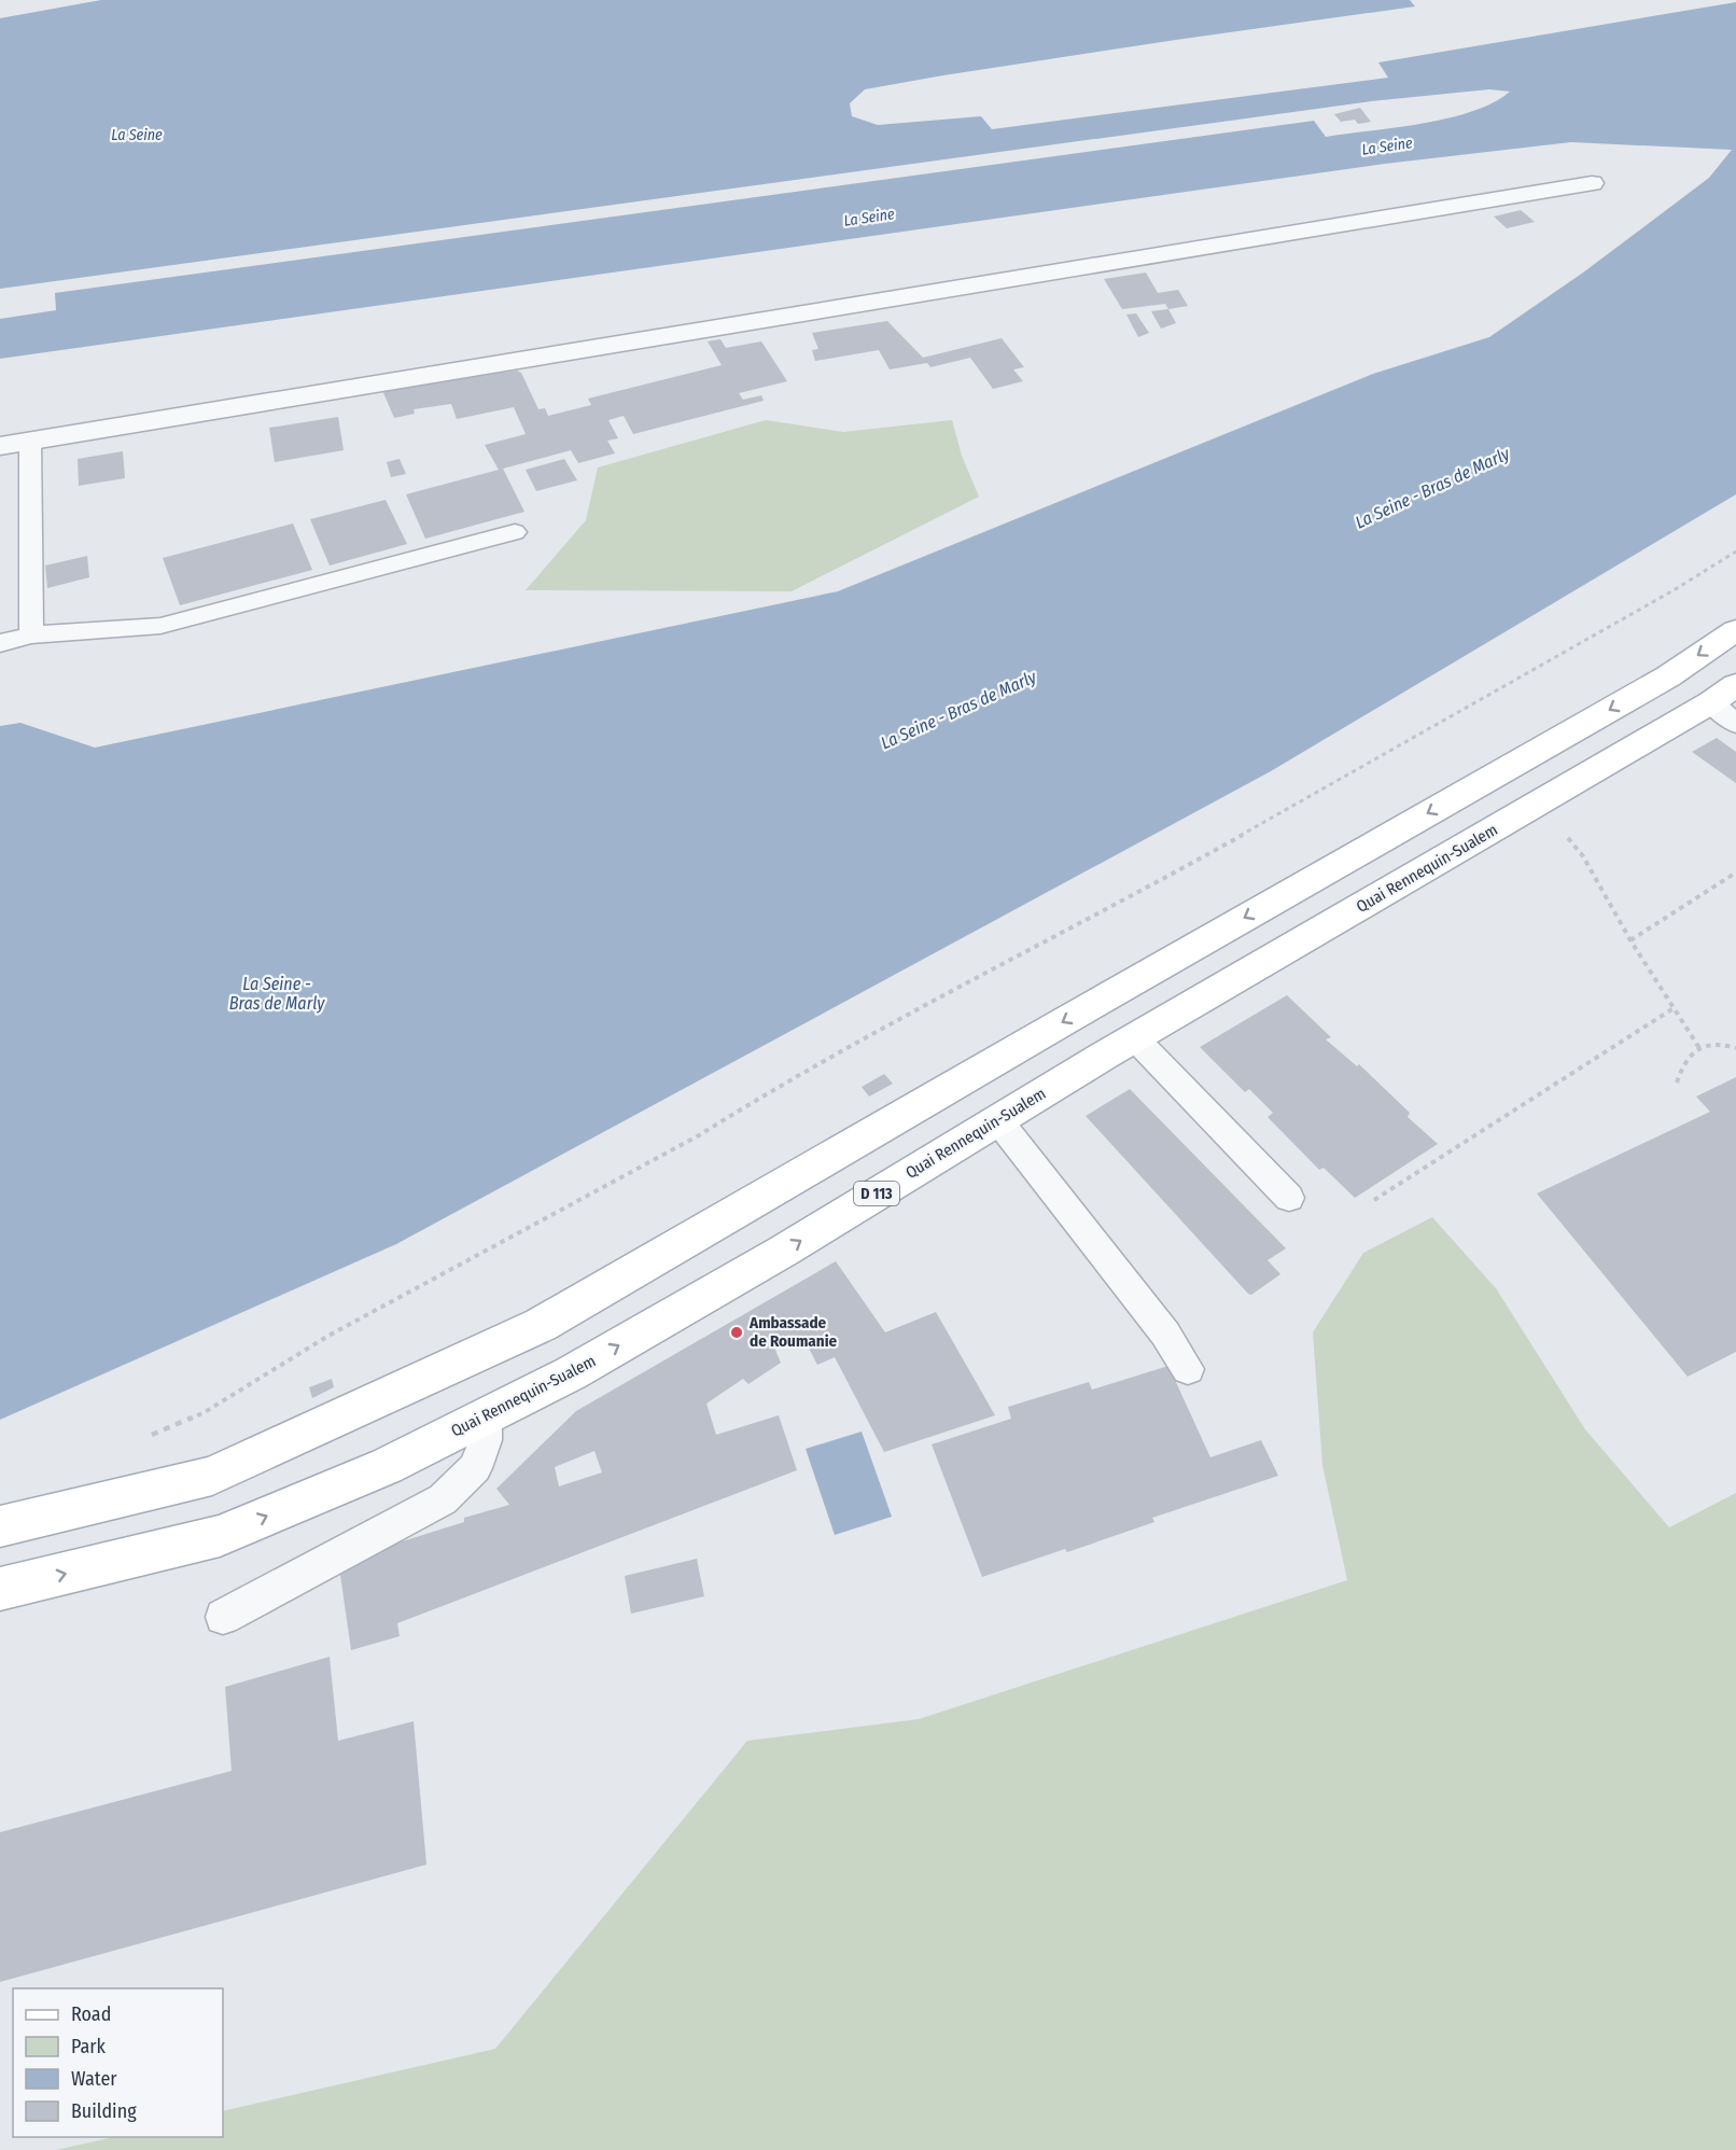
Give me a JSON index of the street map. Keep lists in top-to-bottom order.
{
  "streets": {
    "main road": ["Quai Rennequin-Sualem", "D 113"]
  },
  "water": ["La Seine", "La Seine - Bras de Marly"],
  "places": ["Ambassade de Roumanie"],
  "legend": [
    "Road",
    "Park",
    "Water",
    "Building"
  ]
}
